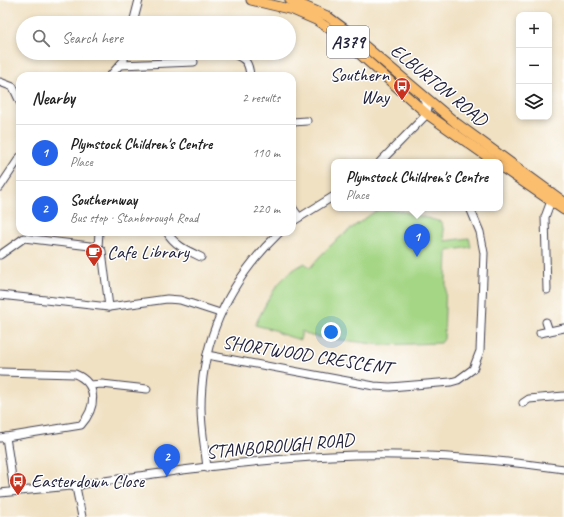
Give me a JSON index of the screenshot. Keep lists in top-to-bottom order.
{
  "streets": {
    "main road": ["A379", "ELBURTON ROAD"],
    "street": ["SHORTWOOD CRESCENT", "STANBOROUGH ROAD"]
  },
  "places": {
    "bus stop": ["Southern Way", "Easterdown Close"],
    "cafe": ["Cafe Library"]
  },
  "page": {
    "map_buttons": ["+", "−"],
    "search": "Search here",
    "heading": ["Nearby", "2 results"],
    "list": [
      {
        "mark": "1",
        "name": "Plymstock Children's Centre",
        "note": "Place",
        "value": "110 m"
      },
      {
        "mark": "2",
        "name": "Southernway",
        "note": "Bus stop · Stanborough Road",
        "value": "220 m"
      }
    ],
    "popup": ["Plymstock Children's Centre", "Place"],
    "pins": ["1", "2"]
  }
}
